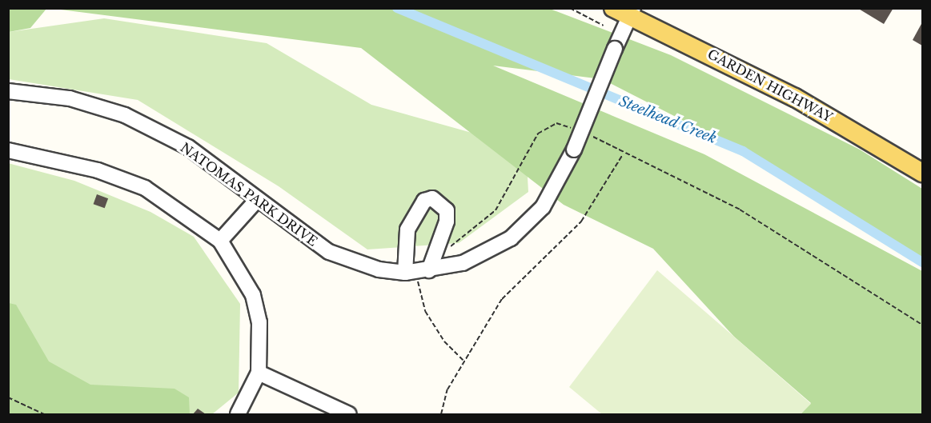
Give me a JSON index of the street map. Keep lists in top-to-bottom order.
{
  "streets": {
    "main road": ["GARDEN HIGHWAY"],
    "street": ["NATOMAS PARK DRIVE"]
  },
  "crossings": [
    ["GARDEN HIGHWAY", "NATOMAS PARK DRIVE"]
  ],
  "water": ["Steelhead Creek"]
}
